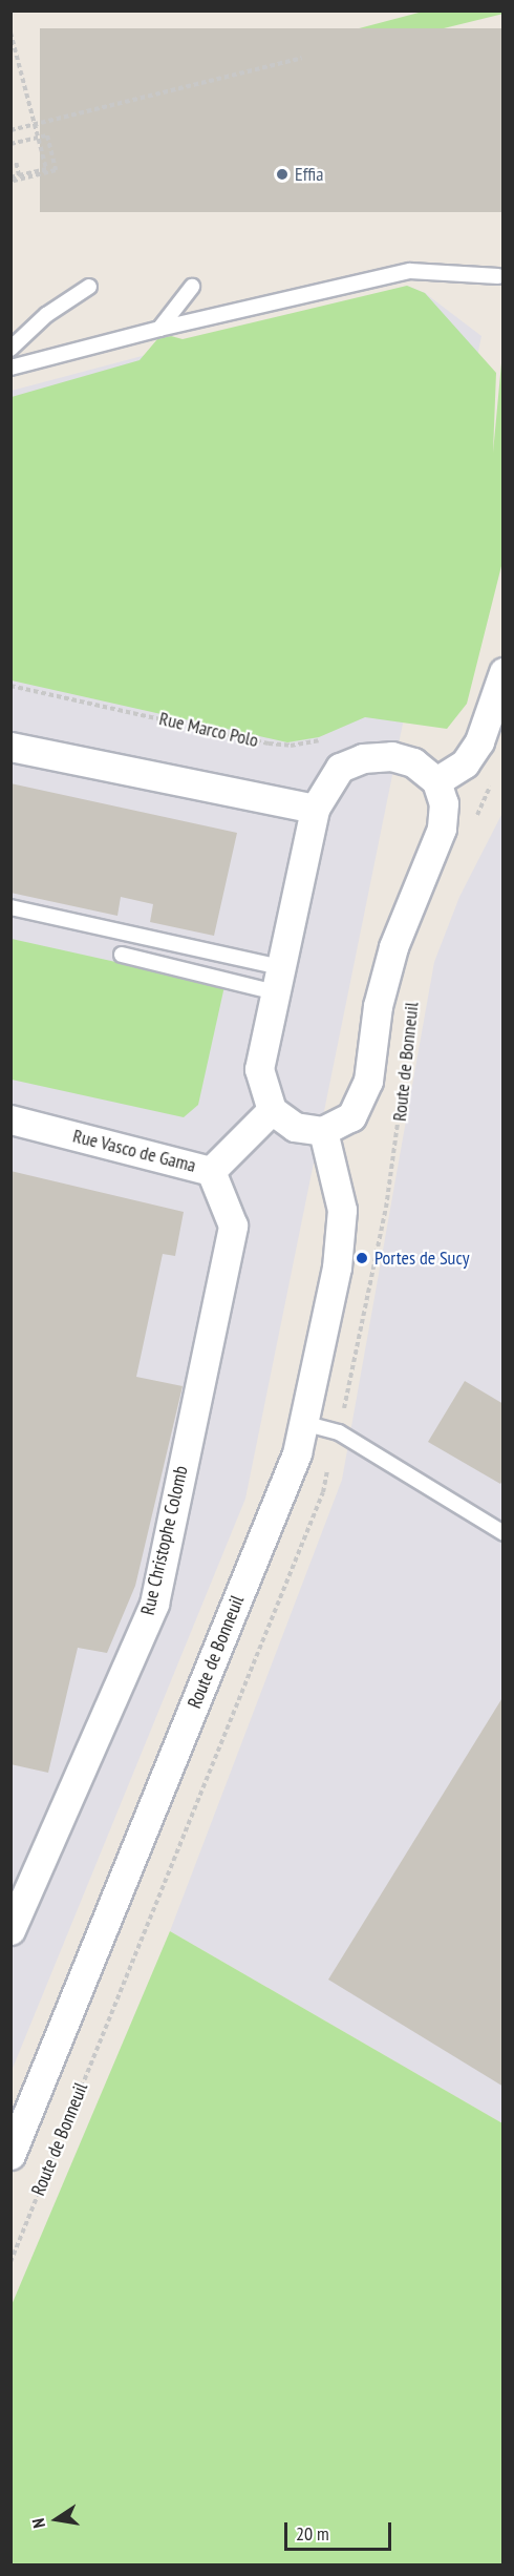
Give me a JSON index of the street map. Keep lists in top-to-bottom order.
{
  "streets": {
    "street": ["Route de Bonneuil", "Rue Vasco de Gama", "Rue Christophe Colomb"],
    "path": ["Rue Marco Polo"]
  },
  "crossings": [
    ["Rue Vasco de Gama", "Rue Christophe Colomb"]
  ],
  "places": ["Effia", "Portes de Sucy"],
  "scale_bar": "20 m",
  "north": "left"
}
